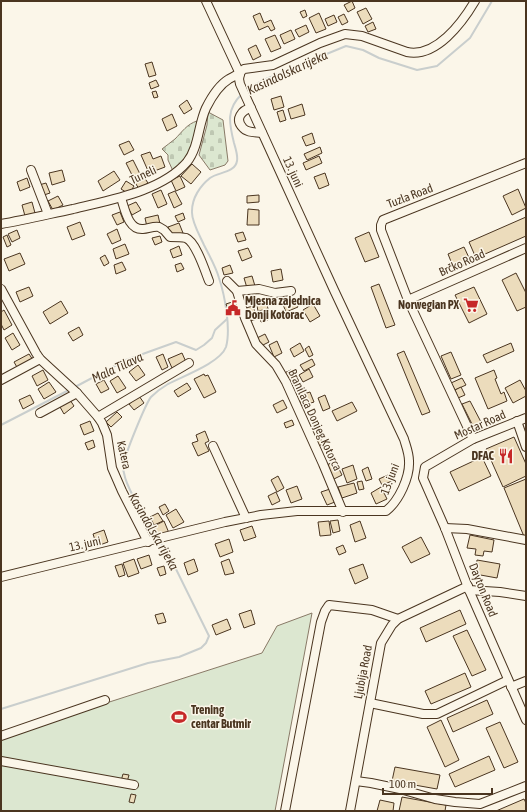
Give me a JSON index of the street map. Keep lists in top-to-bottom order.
{
  "streets": {
    "street": [
      "13. juni",
      "Tuneli",
      "Tuzla Road",
      "Brčko Road",
      "Branilaca Donjeg Kotorca",
      "Mostar Road",
      "Katera",
      "Dayton Road",
      "Ljubija Road"
    ]
  },
  "crossings": [
    ["13. juni", "Tuneli"],
    ["13. juni", "Branilaca Donjeg Kotorca"],
    ["13. juni", "Katera"],
    ["Tuzla Road", "Brčko Road"],
    ["Mostar Road", "Dayton Road"],
    ["Dayton Road", "Ljubija Road"]
  ],
  "water": ["Kasindolska rijeka", "Mala Tilava"],
  "places": {
    "supermarket": ["Norwegian PX"],
    "public building": ["Mjesna zajednica Donji Kotorac"],
    "restaurant": ["DFAC"],
    "sports": ["Trening centar Butmir"]
  },
  "scale_bar": "100 m"
}
